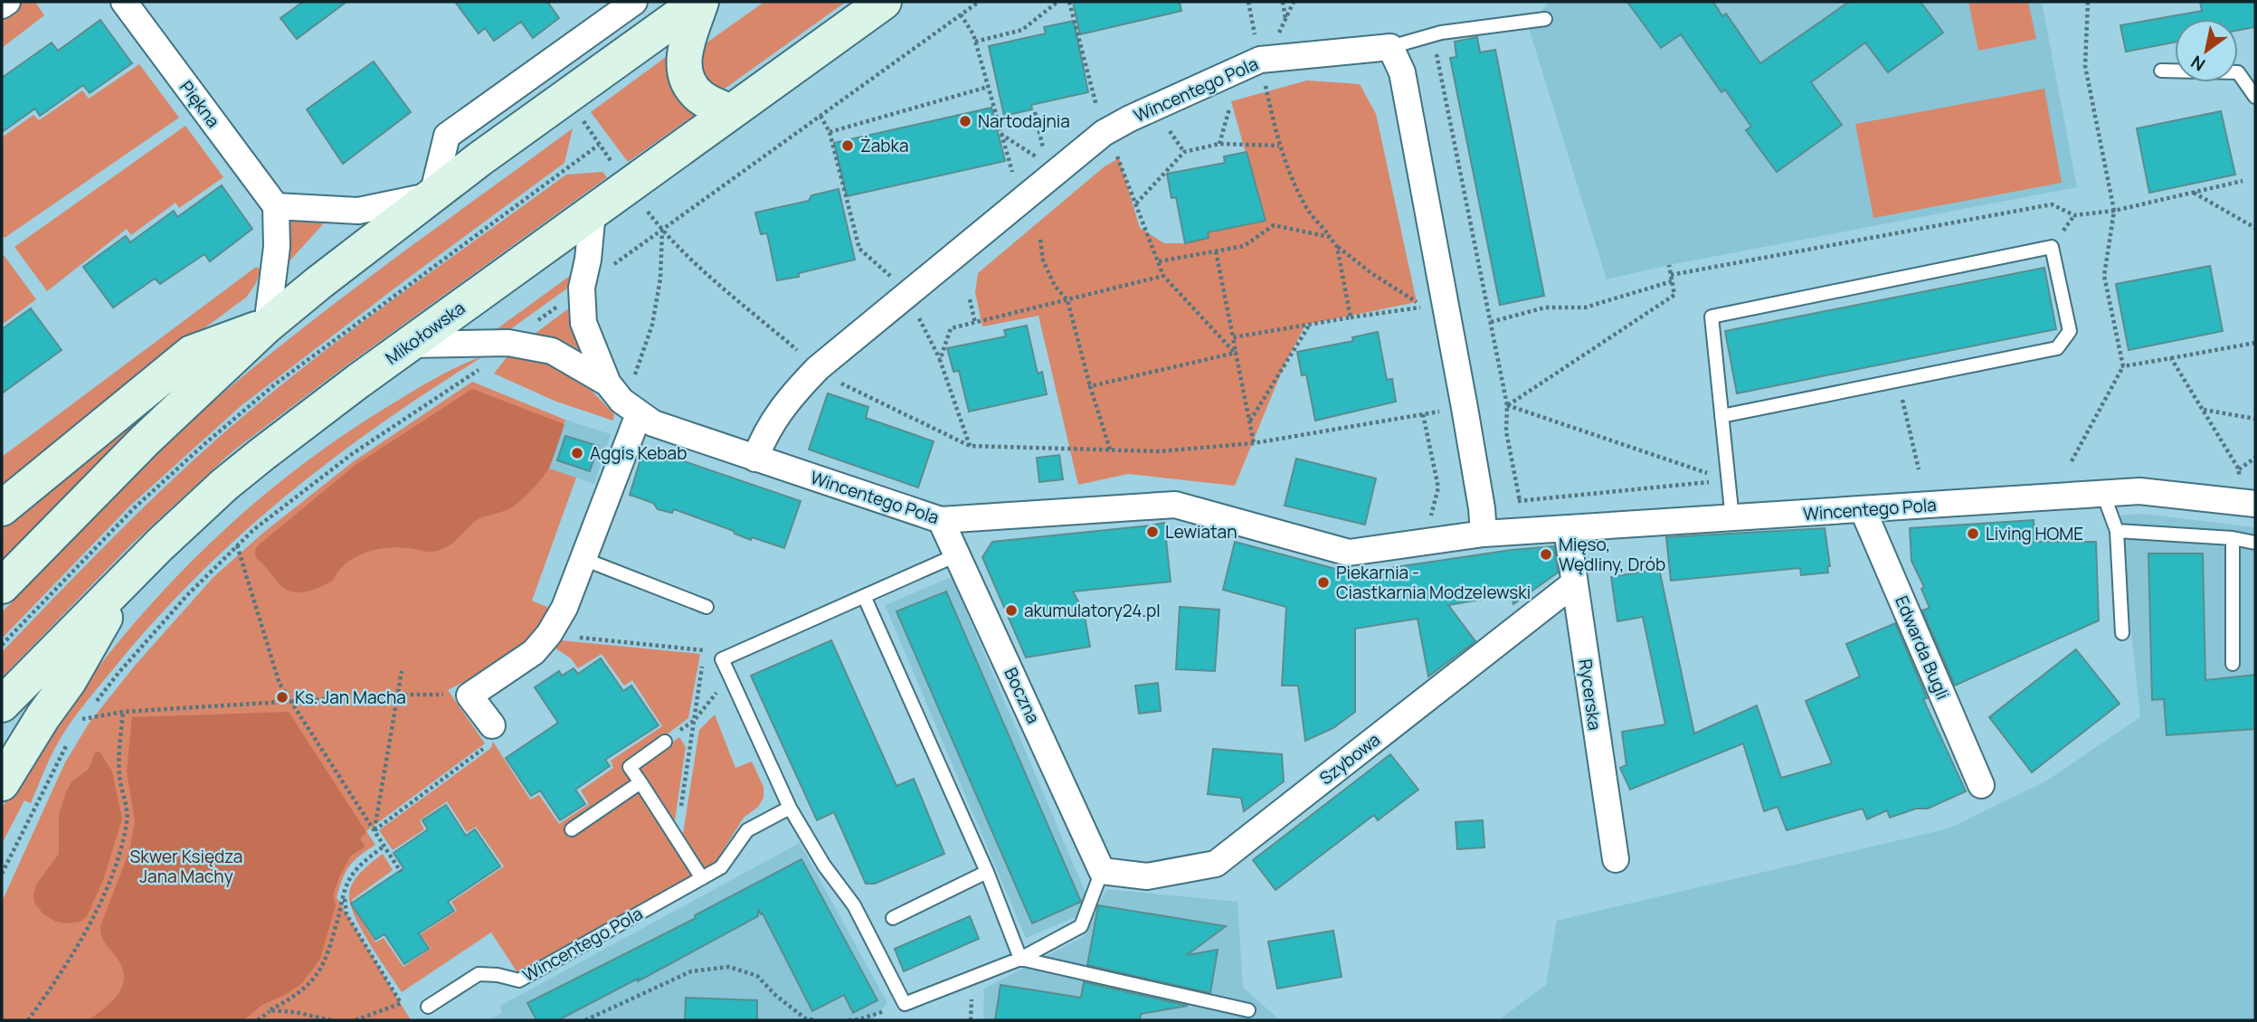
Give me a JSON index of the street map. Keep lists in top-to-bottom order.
{
  "streets": {
    "main road": ["Mikołowska"],
    "street": [
      "Wincentego Pola",
      "Piękna",
      "Edwarda Bugli",
      "Rycerska",
      "Boczna",
      "Szybowa"
    ]
  },
  "crossings": [
    ["Wincentego Pola", "Mikołowska"],
    ["Wincentego Pola", "Edwarda Bugli"],
    ["Wincentego Pola", "Rycerska"],
    ["Wincentego Pola", "Boczna"],
    ["Rycerska", "Szybowa"],
    ["Boczna", "Szybowa"]
  ],
  "parks": ["Skwer Księdza Jana Machy"],
  "places": [
    "Nartodajnia",
    "Żabka",
    "Aggis Kebab",
    "Lewiatan",
    "Living HOME",
    "Mięso, Wędliny, Drób",
    "Piekarnia - Ciastkarnia Modzelewski",
    "akumulatory24.pl",
    "Ks. Jan Macha"
  ],
  "north": "bottom left"
}
